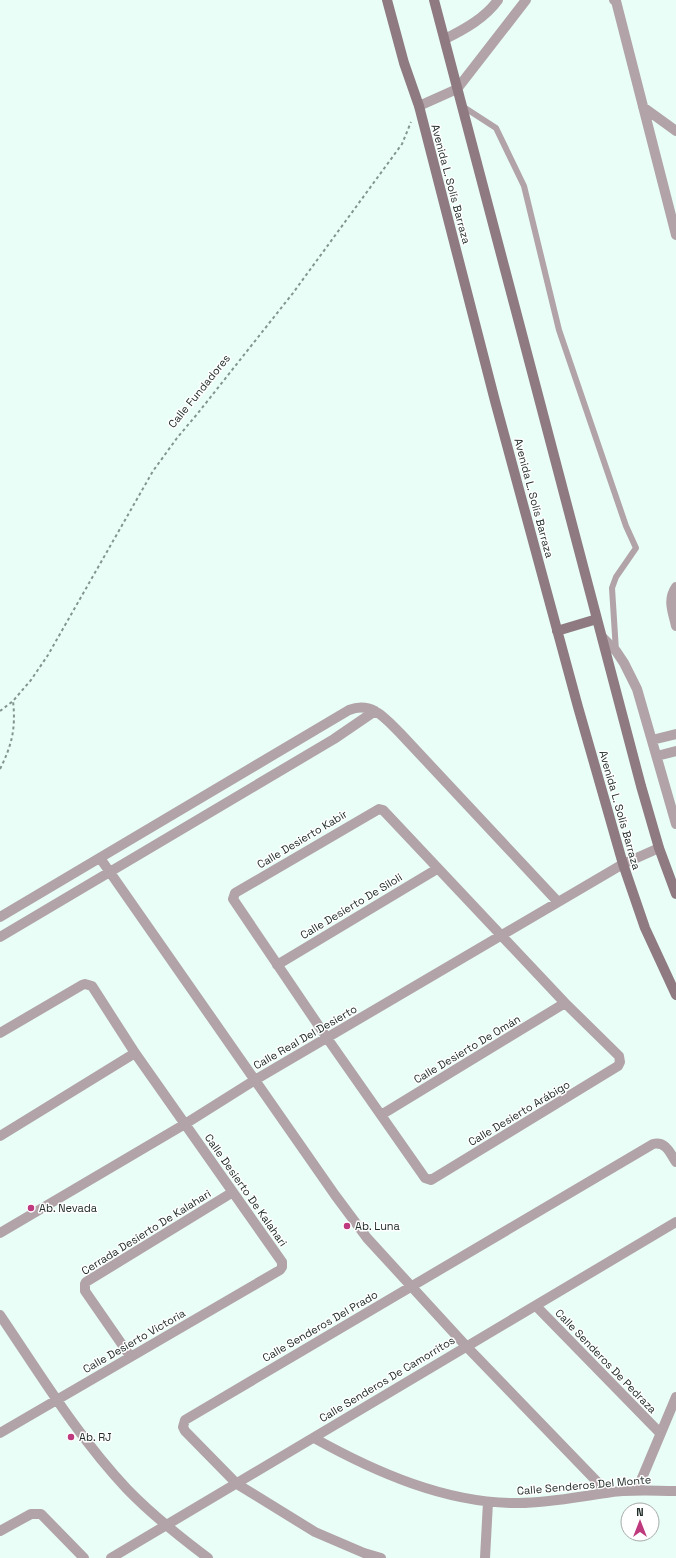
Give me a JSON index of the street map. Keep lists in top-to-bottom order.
{
  "streets": {
    "main road": ["Avenida L. Solís Barraza"],
    "street": [
      "Calle Desierto Kabir",
      "Calle Desierto De Siloli",
      "Calle Real Del Desierto",
      "Calle Desierto De Omán",
      "Calle Desierto Arábigo",
      "Calle Desierto De Kalahari",
      "Cerrada Desierto De Kalahari",
      "Calle Senderos Del Prado",
      "Calle Desierto Victoria",
      "Calle Senderos De Pedraza",
      "Calle Senderos De Camorritos",
      "Calle Senderos Del Monte"
    ],
    "path": ["Calle Fundadores"]
  },
  "crossings": [
    ["Avenida L. Solís Barraza", "Calle Fundadores"],
    ["Avenida L. Solís Barraza", "Calle Real Del Desierto"],
    ["Calle Desierto Kabir", "Calle Desierto De Siloli"],
    ["Calle Desierto Kabir", "Calle Real Del Desierto"],
    ["Calle Desierto Kabir", "Calle Desierto Arábigo"],
    ["Calle Real Del Desierto", "Calle Desierto Arábigo"],
    ["Calle Real Del Desierto", "Calle Desierto De Kalahari"],
    ["Calle Desierto De Omán", "Calle Desierto Arábigo"],
    ["Calle Desierto De Kalahari", "Cerrada Desierto De Kalahari"],
    ["Calle Desierto De Kalahari", "Calle Desierto Victoria"],
    ["Cerrada Desierto De Kalahari", "Calle Desierto Victoria"],
    ["Calle Senderos Del Prado", "Calle Senderos De Camorritos"],
    ["Calle Senderos De Pedraza", "Calle Senderos De Camorritos"],
    ["Calle Senderos De Camorritos", "Calle Senderos Del Monte"]
  ],
  "places": ["Ab. Nevada", "Ab. Luna", "Ab. RJ"],
  "north": "top"
}
